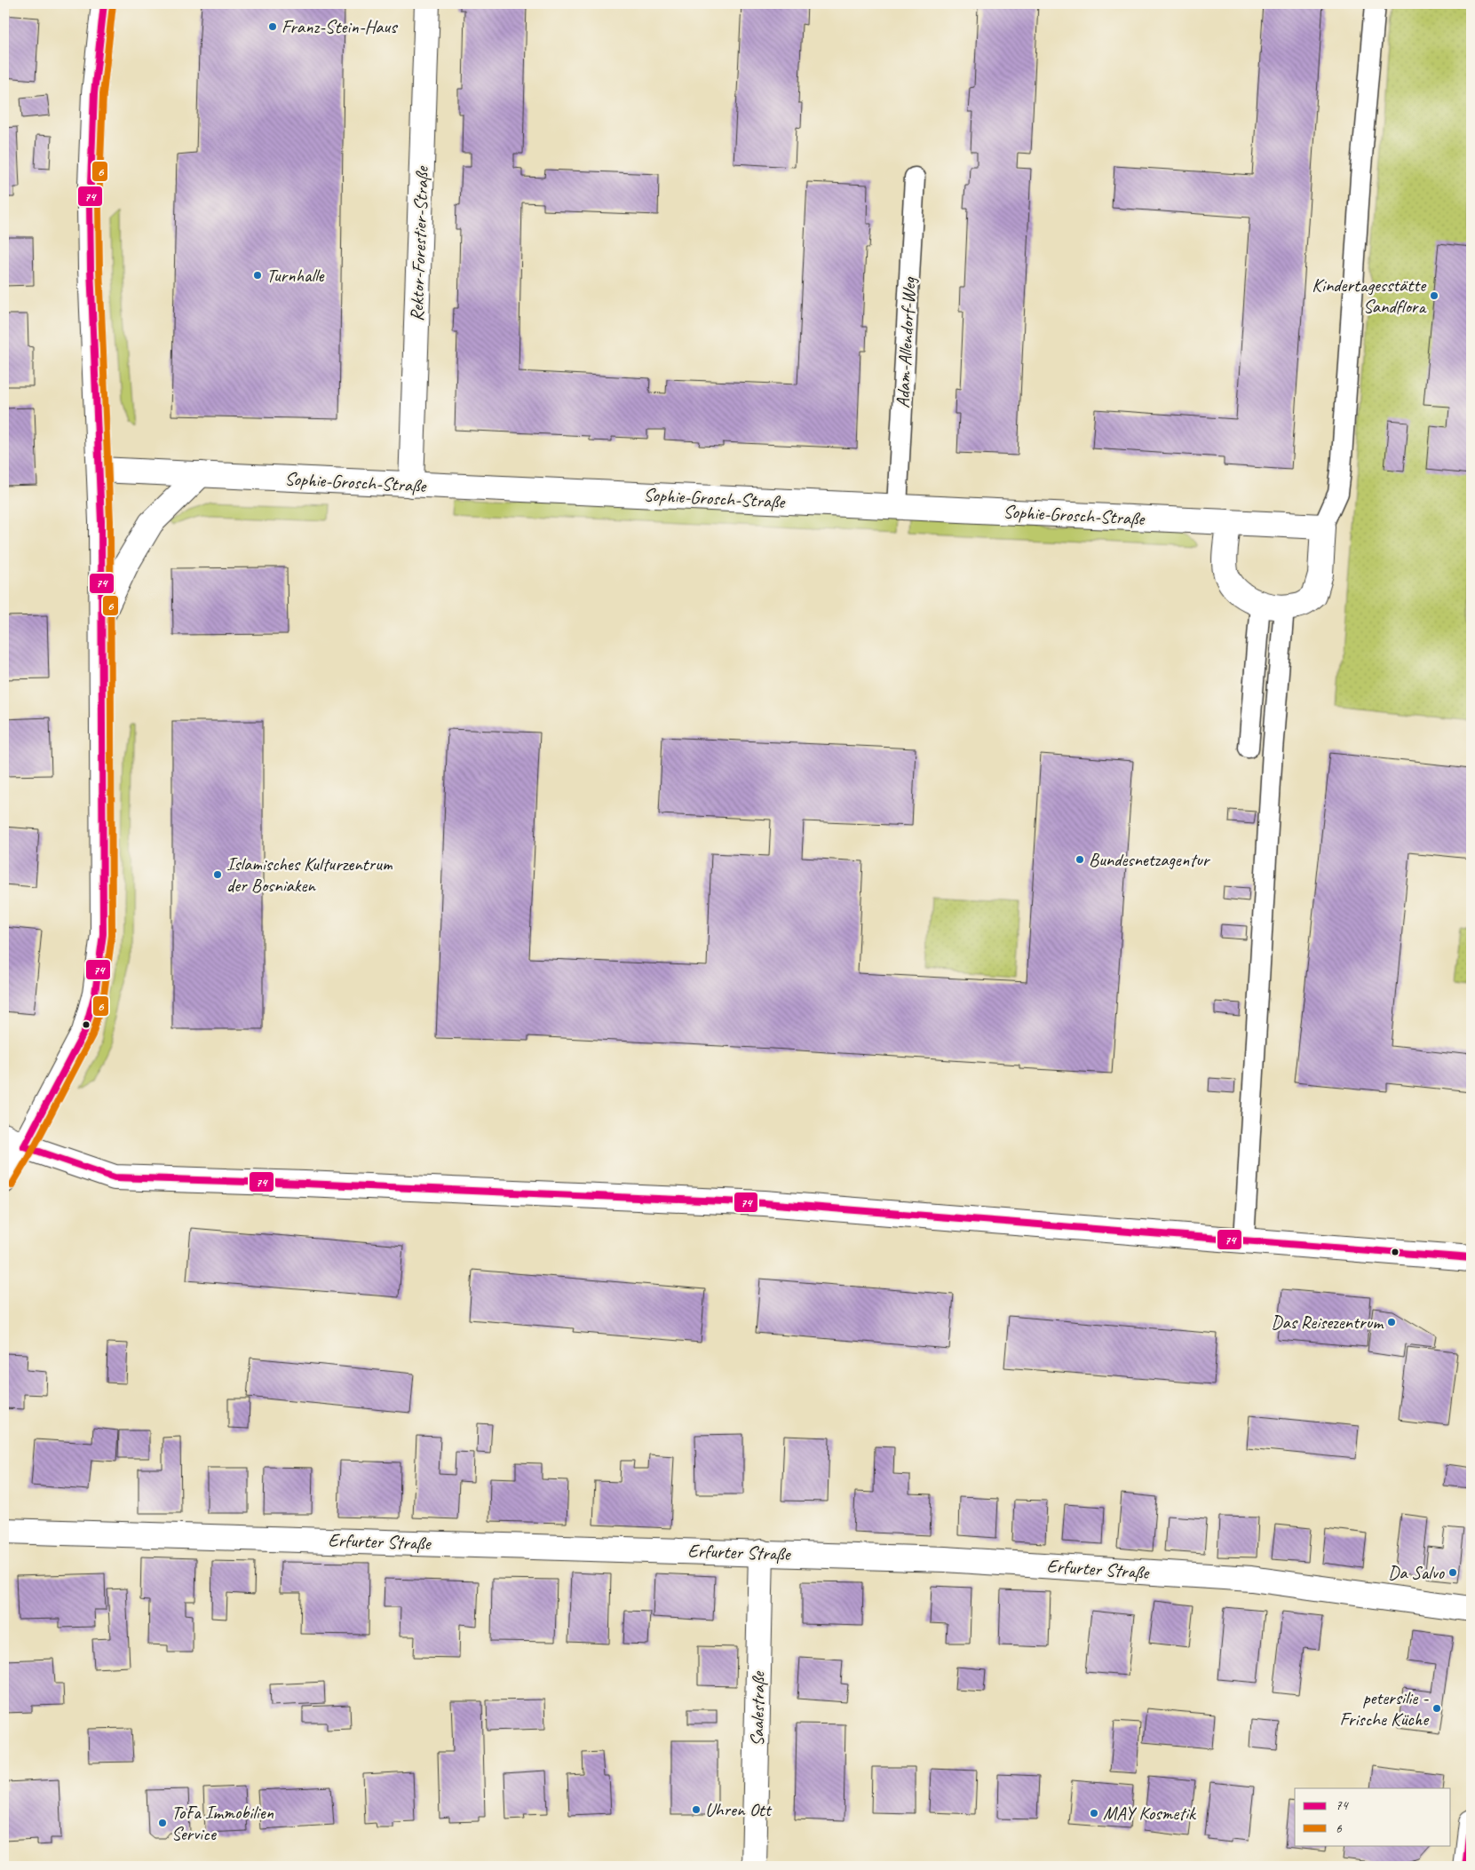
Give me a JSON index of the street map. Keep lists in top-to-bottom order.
{
  "streets": {
    "street": [
      "Rektor-Forestier-Straße",
      "Sophie-Grosch-Straße",
      "Erfurter Straße",
      "Saalestraße"
    ],
    "lane": ["Adam-Allendorf-Weg"]
  },
  "crossings": [
    ["Rektor-Forestier-Straße", "Sophie-Grosch-Straße"],
    ["Adam-Allendorf-Weg", "Sophie-Grosch-Straße"],
    ["Erfurter Straße", "Saalestraße"]
  ],
  "places": [
    "Franz-Stein-Haus",
    "Turnhalle",
    "Kindertagesstätte Sandflora",
    "Bundesnetzagentur",
    "Islamisches Kulturzentrum der Bosniaken",
    "Das Reisezentrum",
    "Da Salvo",
    "petersilie - Frische Küche",
    "Uhren Ott",
    "MAY Kosmetik",
    "ToFa Immobilien Service"
  ],
  "lines": ["transit line 74", "transit line 6"],
  "legend": ["74", "6"]
}
